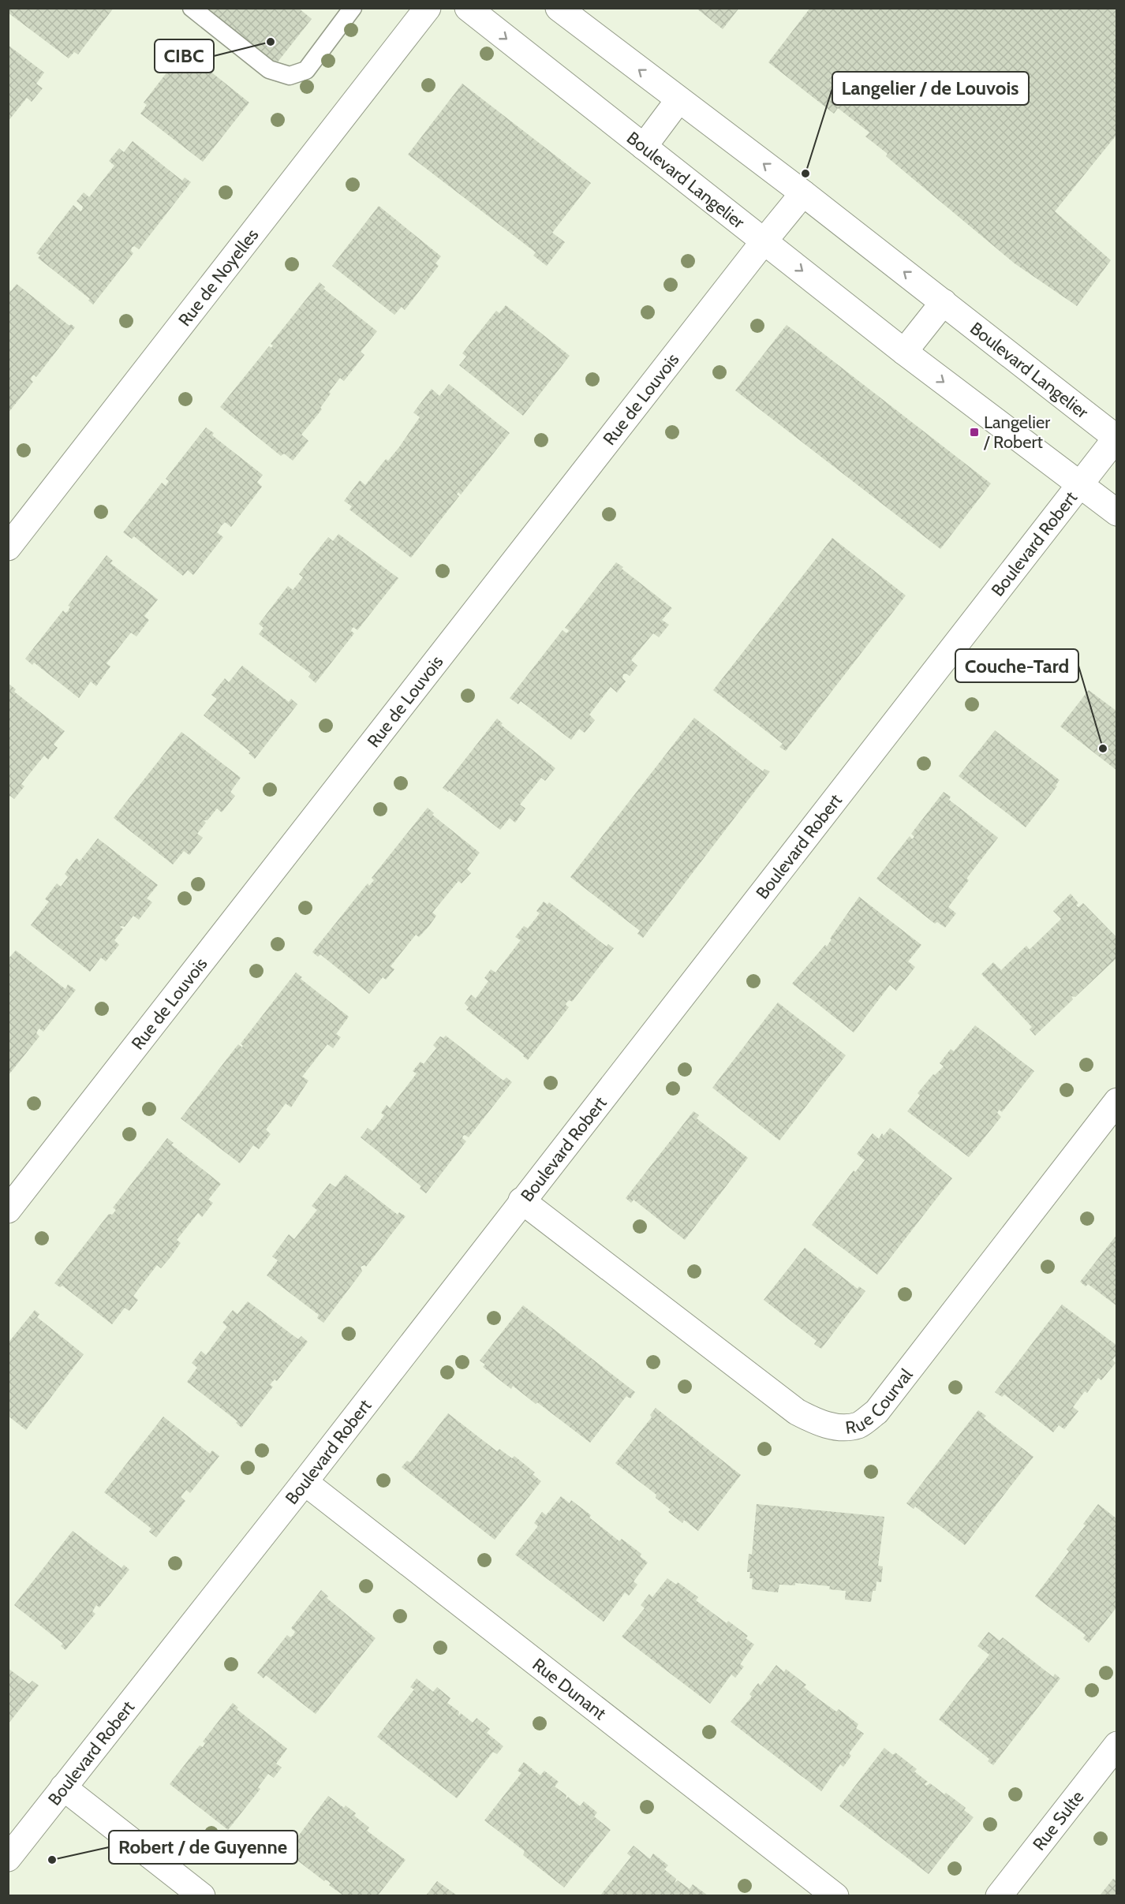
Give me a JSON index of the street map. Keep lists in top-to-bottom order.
{
  "streets": {
    "street": [
      "Boulevard Langelier",
      "Rue de Noyelles",
      "Rue de Louvois",
      "Boulevard Robert",
      "Rue Courval",
      "Rue Dunant",
      "Rue Sulte"
    ]
  },
  "crossings": [
    ["Boulevard Langelier", "Rue de Louvois"],
    ["Boulevard Langelier", "Boulevard Robert"],
    ["Boulevard Robert", "Rue Courval"],
    ["Boulevard Robert", "Rue Dunant"]
  ],
  "places": {
    "other": [
      "CIBC",
      "Langelier / de Louvois",
      "Couche-Tard",
      "Robert / de Guyenne"
    ],
    "transit": ["Langelier / Robert"]
  }
}
